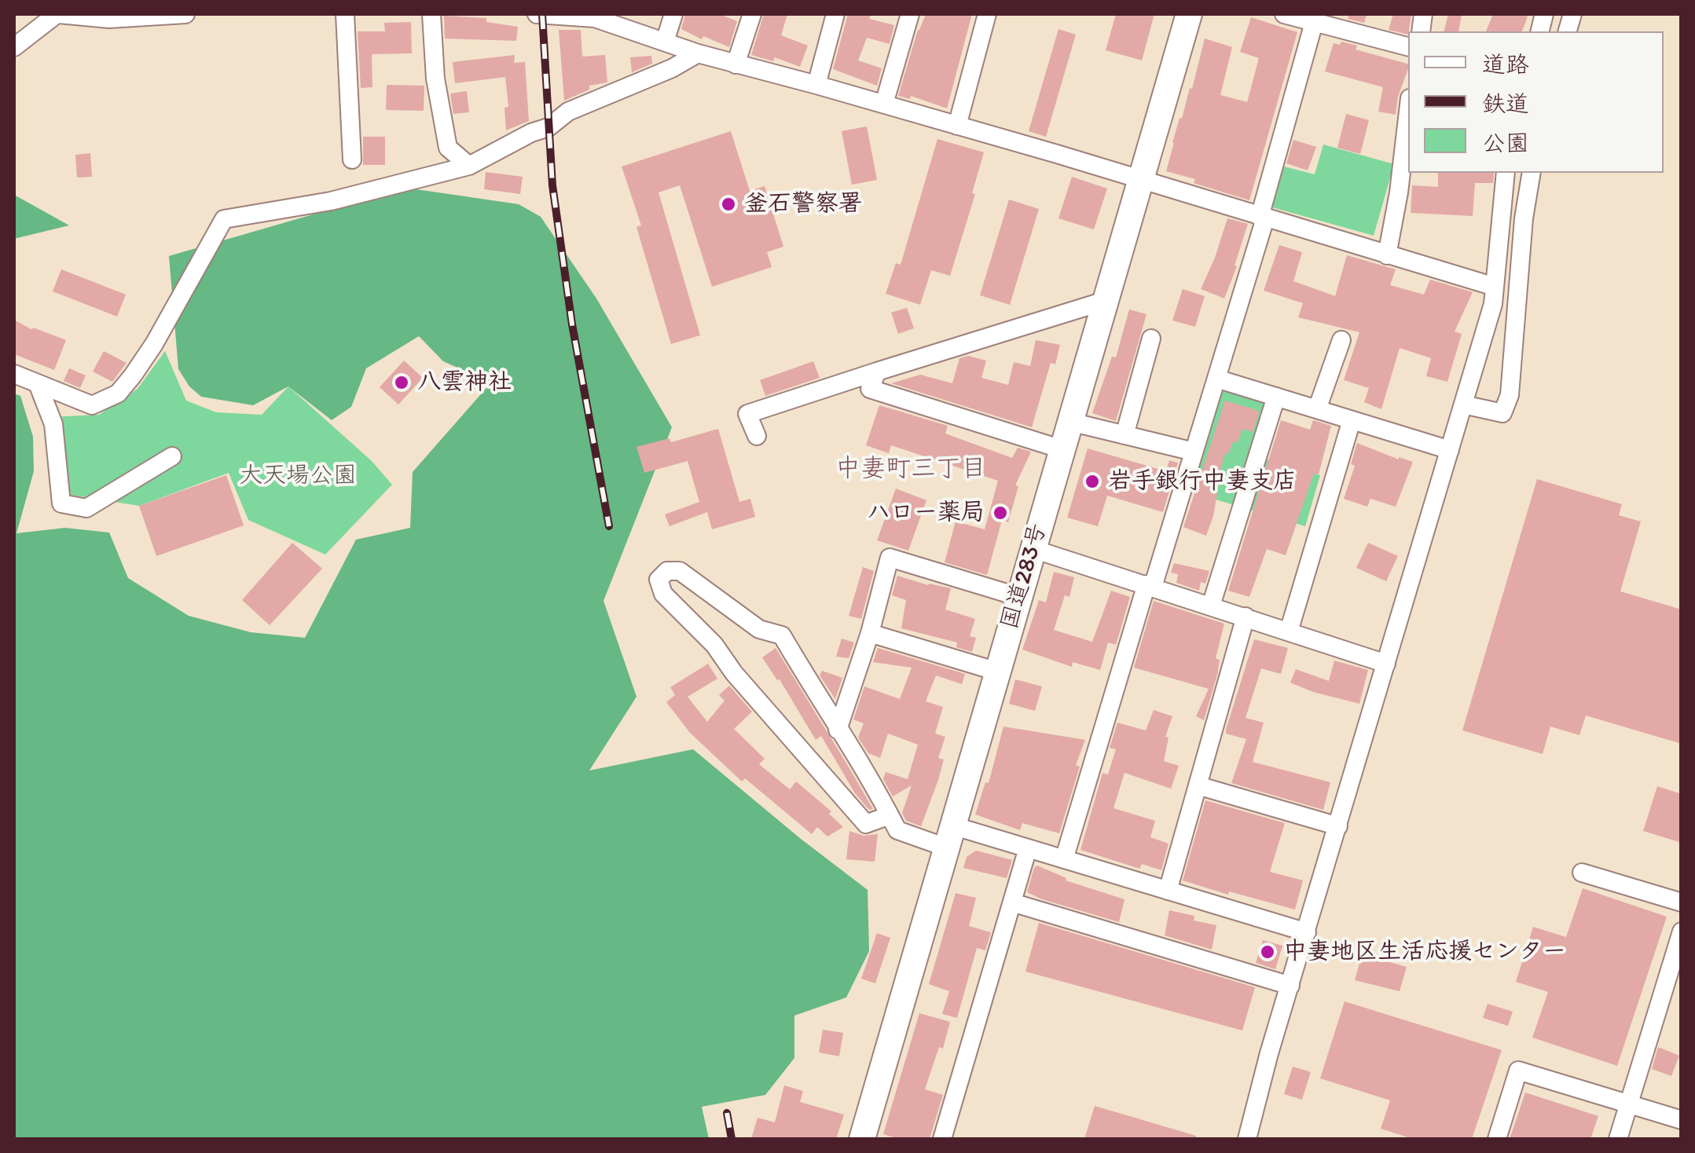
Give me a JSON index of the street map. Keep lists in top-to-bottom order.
{
  "streets": {
    "highway": ["国道283号"]
  },
  "districts": ["中妻町三丁目"],
  "parks": ["大天場公園"],
  "places": [
    "釜石警察署",
    "八雲神社",
    "岩手銀行中妻支店",
    "ハロー薬局",
    "中妻地区生活応援センター"
  ],
  "legend": ["道路", "鉄道", "公園"]
}
